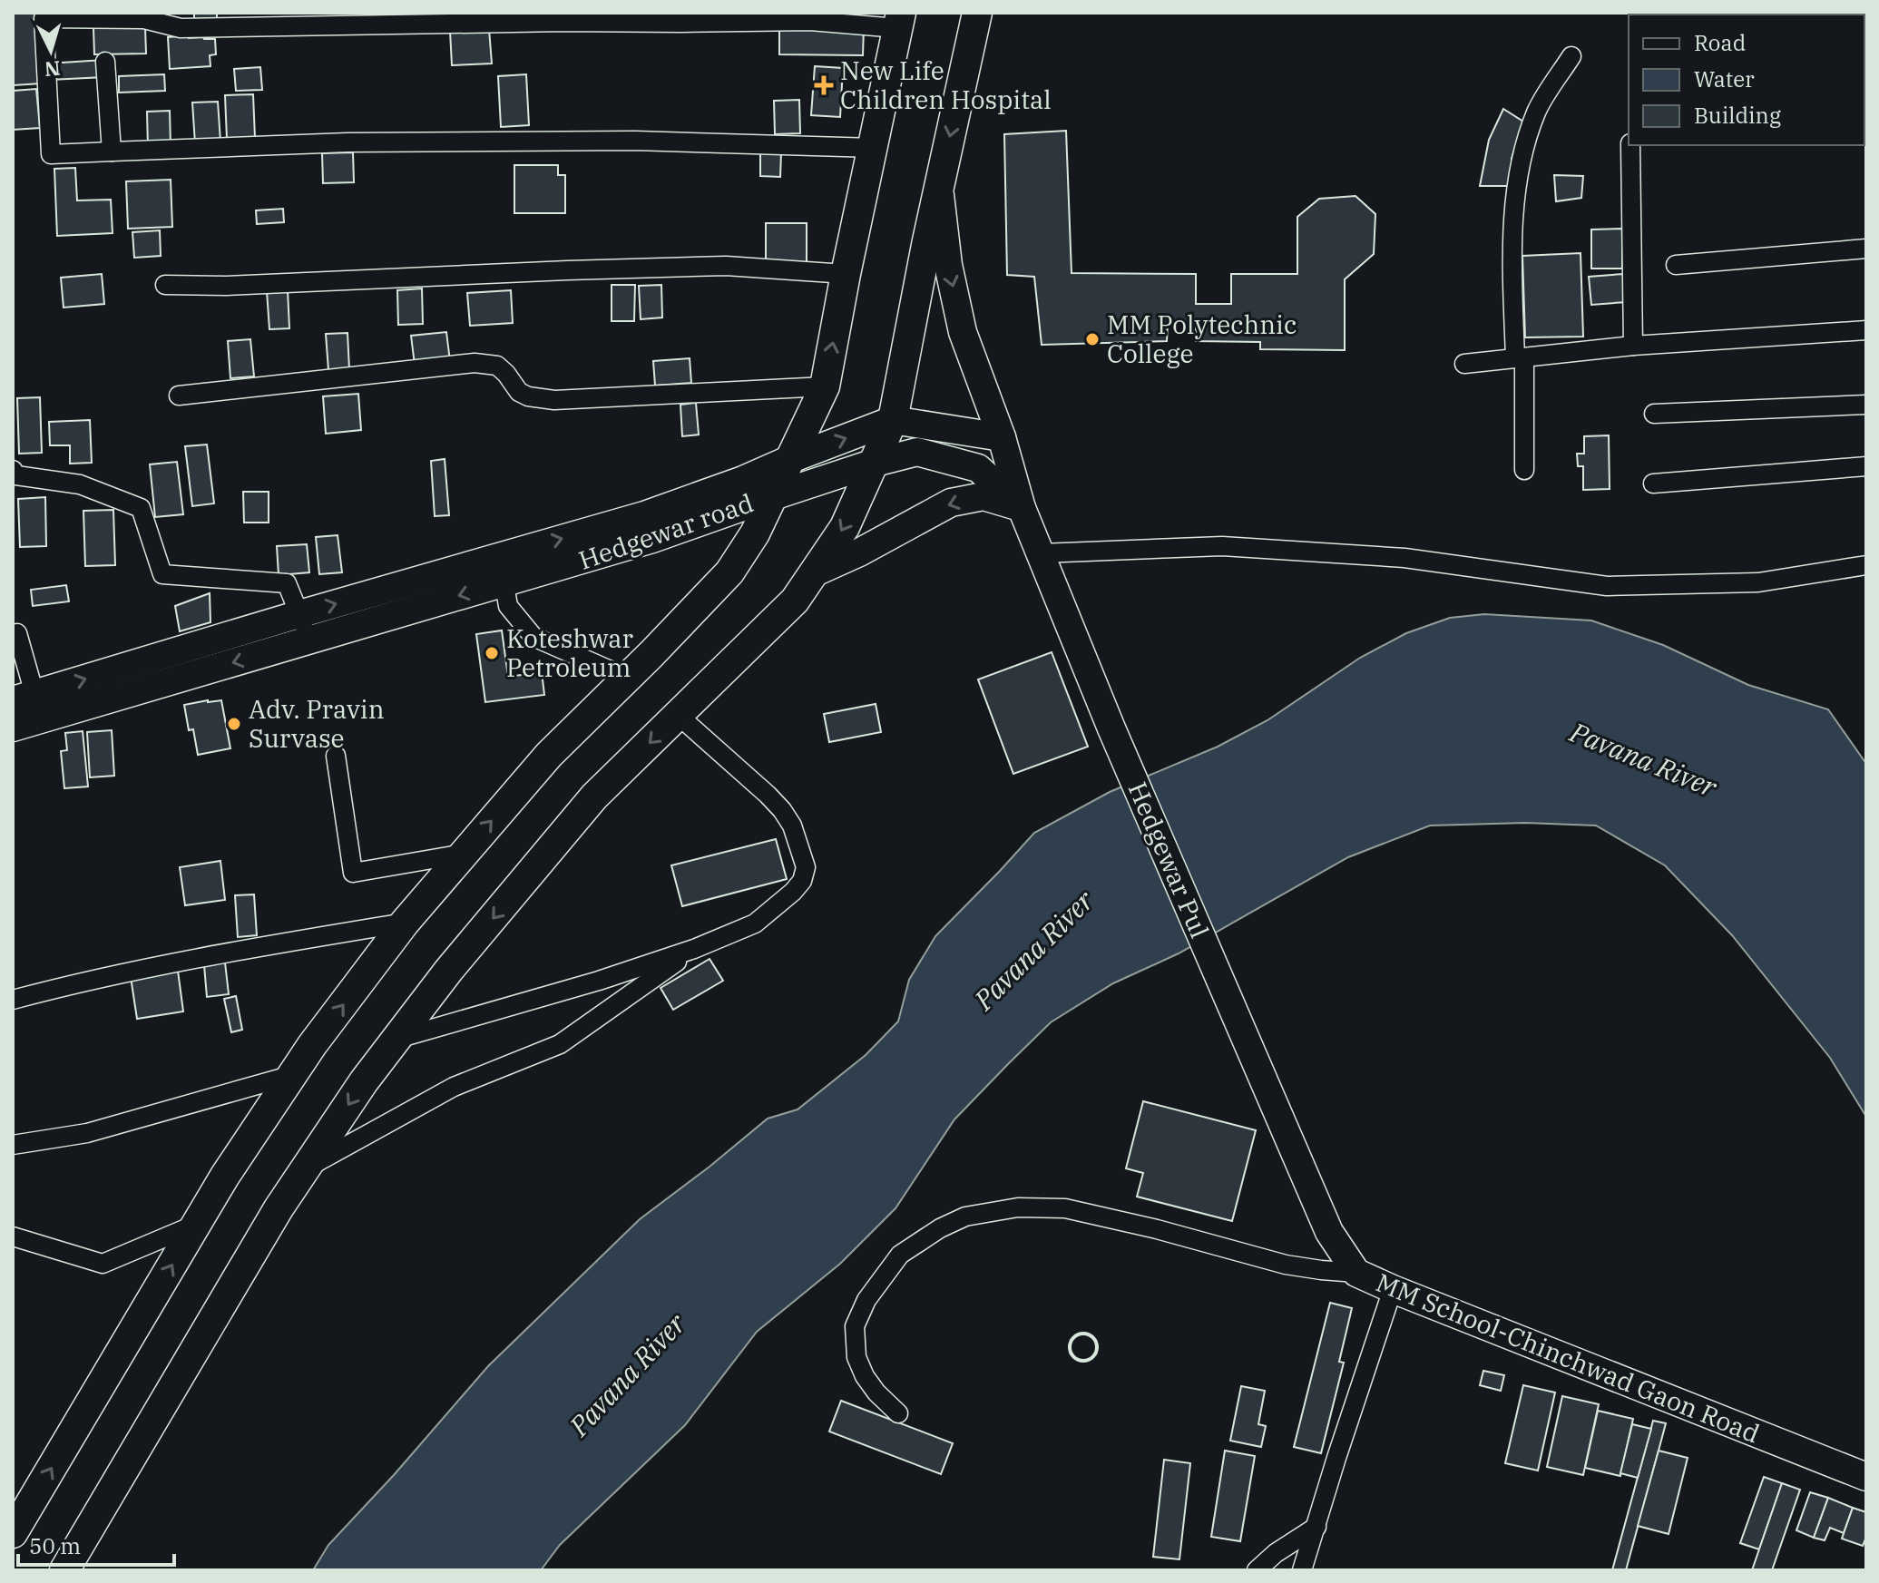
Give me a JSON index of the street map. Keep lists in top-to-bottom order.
{
  "streets": {
    "main road": ["Hedgewar road", "Hedgewar Pul", "MM School-Chinchwad Gaon Road"]
  },
  "crossings": [
    ["Hedgewar road", "Hedgewar Pul"],
    ["Hedgewar Pul", "MM School-Chinchwad Gaon Road"]
  ],
  "water": ["Pavana River"],
  "places": {
    "health": ["New Life Children Hospital"],
    "other": ["MM Polytechnic College", "Koteshwar Petroleum", "Adv. Pravin Survase"]
  },
  "legend": ["Road", "Water", "Building"],
  "scale_bar": "50 m",
  "north": "bottom"
}
